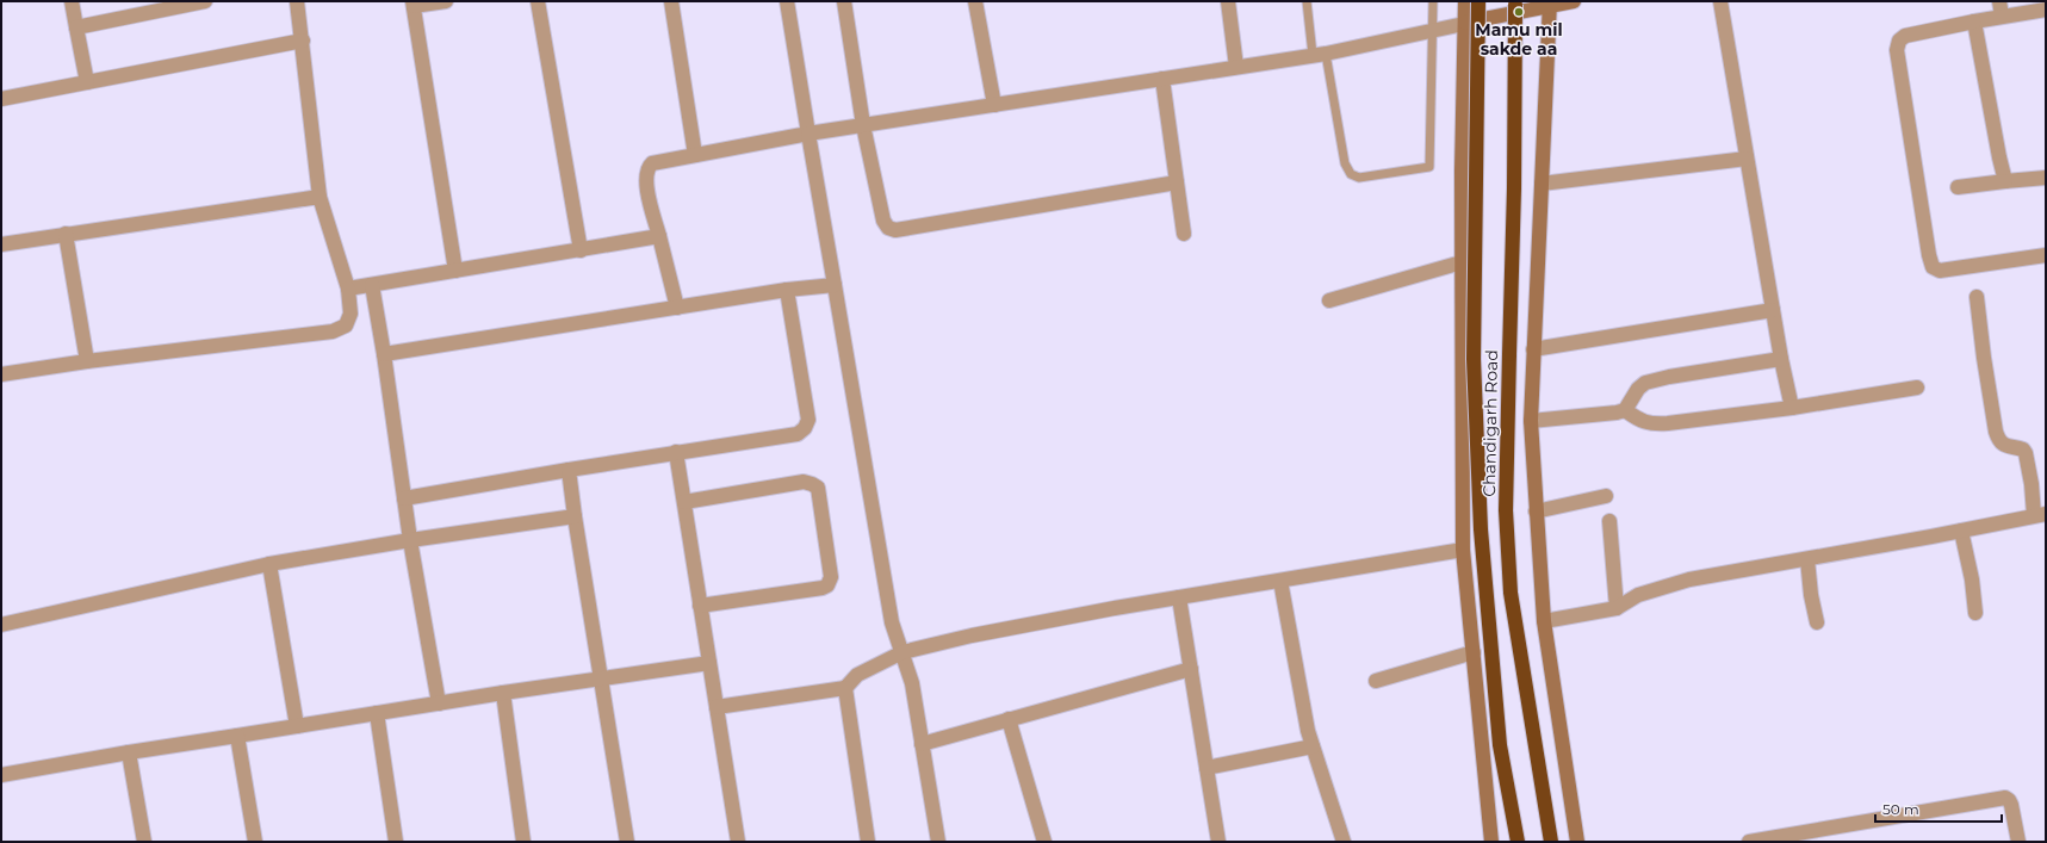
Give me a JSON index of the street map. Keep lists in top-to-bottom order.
{
  "streets": {
    "highway": ["Chandigarh Road"]
  },
  "places": ["Mamu mil sakde aa"],
  "scale_bar": "50 m"
}
